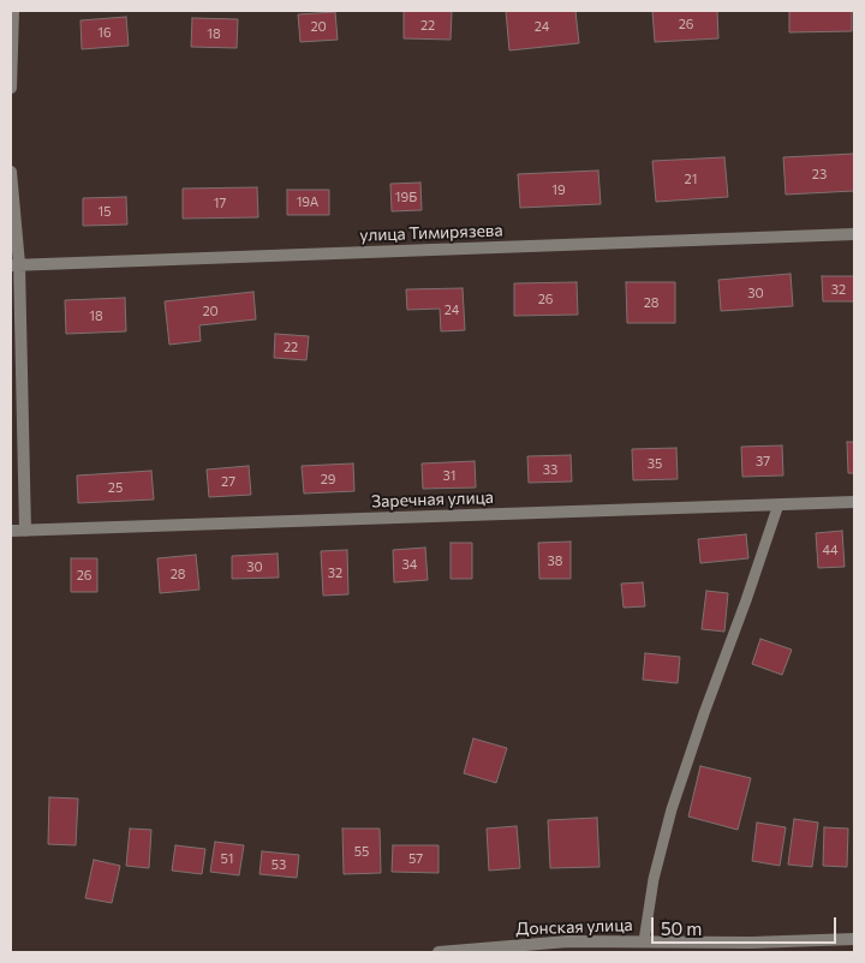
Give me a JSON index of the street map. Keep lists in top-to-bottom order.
{
  "streets": {
    "street": ["улица Тимирязева", "Заречная улица", "Донская улица"]
  },
  "house_numbers": [
    "26",
    "22",
    "20",
    "24",
    "16",
    "18",
    "23",
    "21",
    "19",
    "19Б",
    "19А",
    "17",
    "15",
    "32",
    "30",
    "26",
    "28",
    "24",
    "20",
    "18",
    "22",
    "37",
    "35",
    "33",
    "31",
    "29",
    "27",
    "25",
    "44",
    "38",
    "34",
    "30",
    "32",
    "28",
    "26",
    "55",
    "51",
    "57",
    "53"
  ],
  "scale_bar": "50 m"
}
